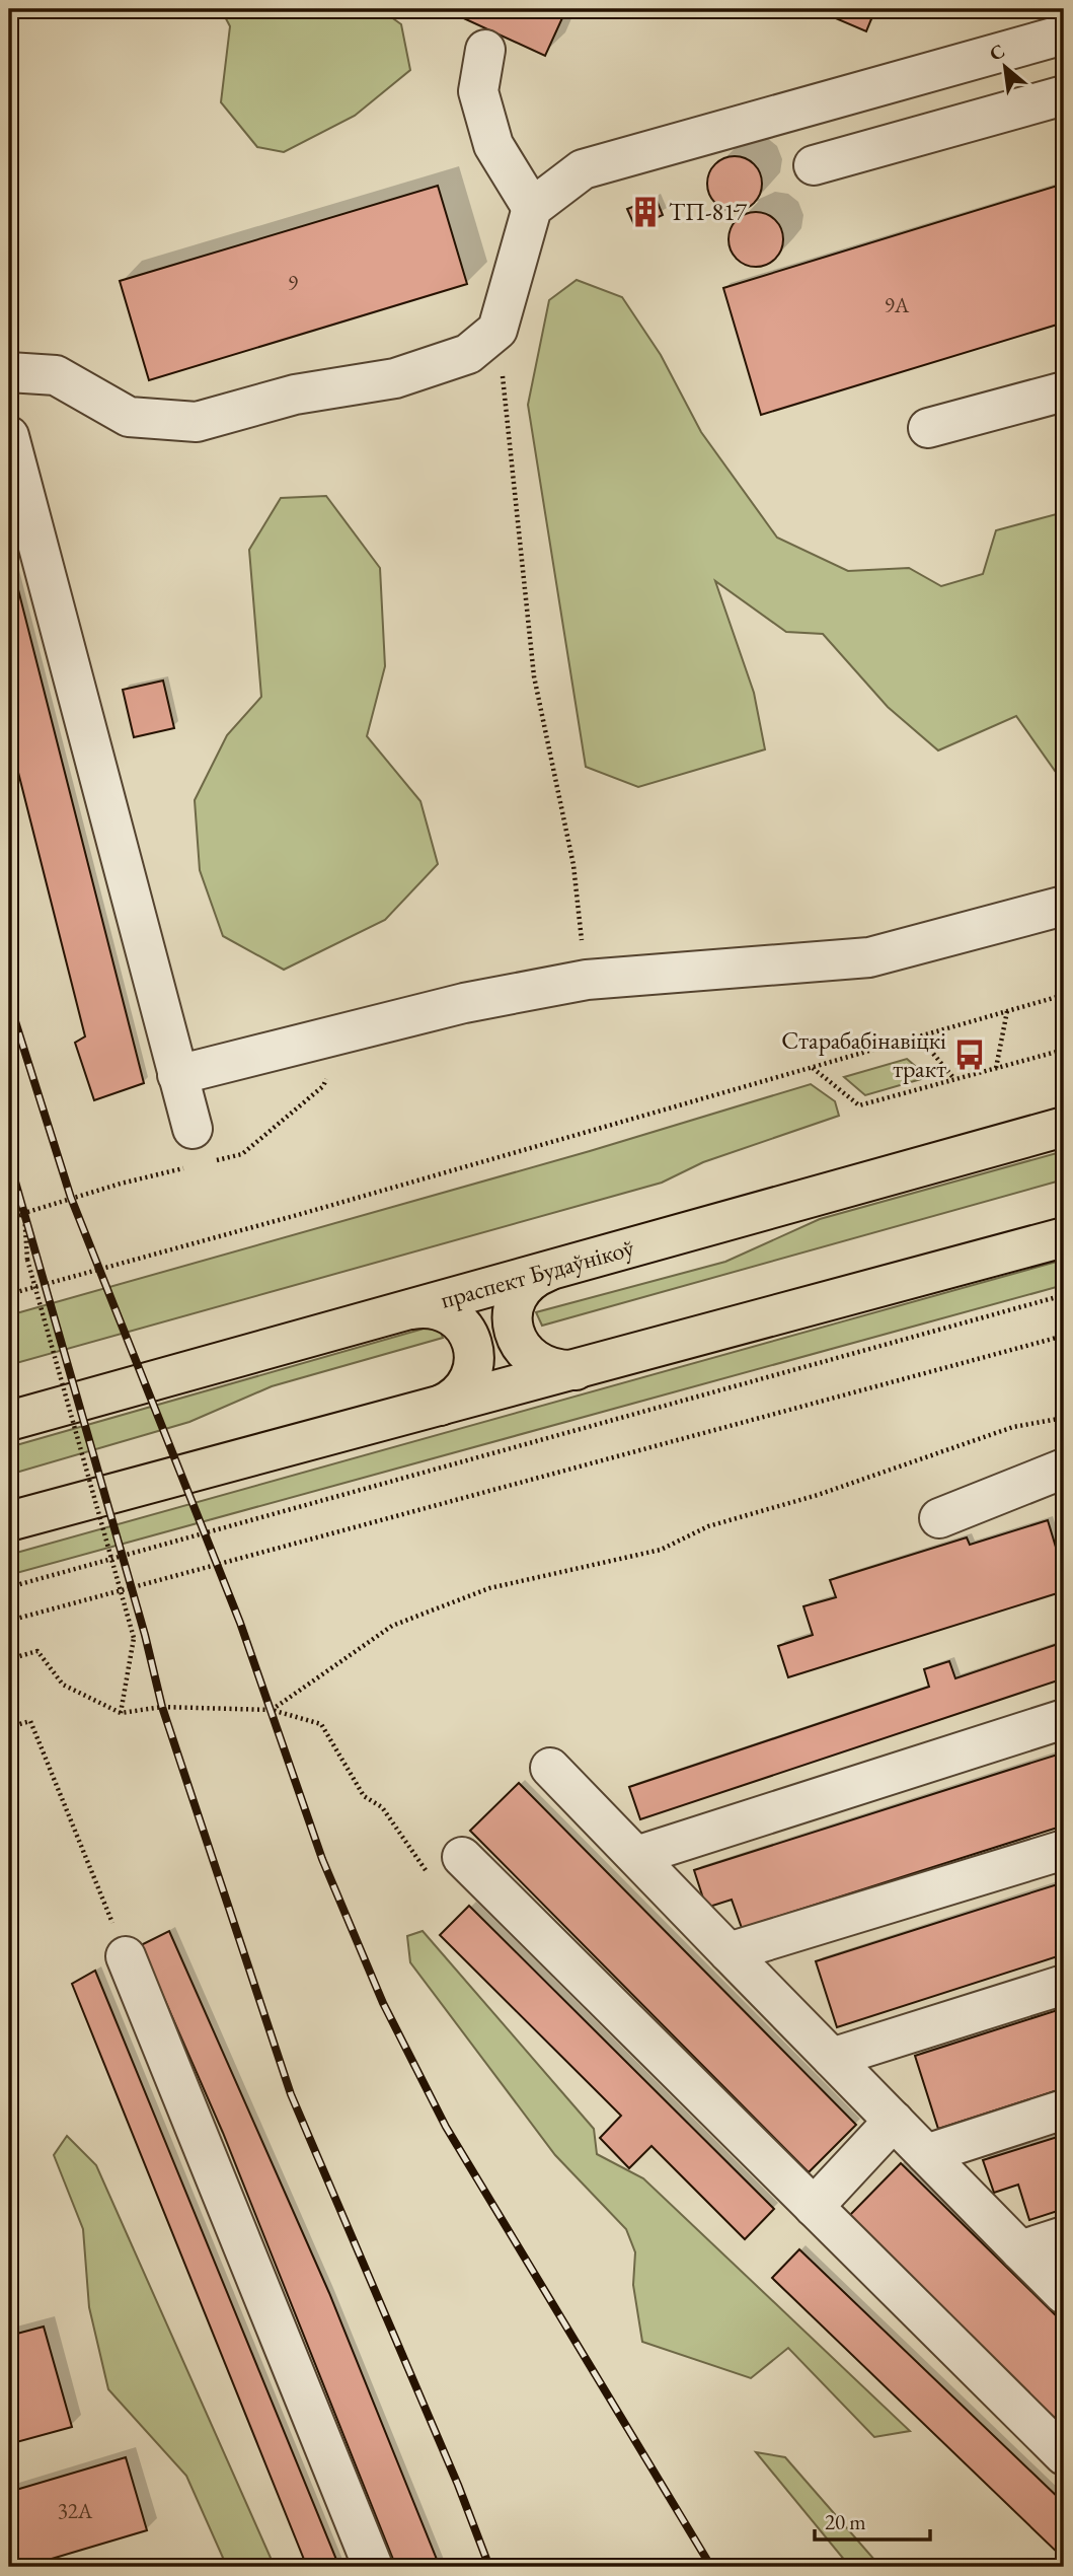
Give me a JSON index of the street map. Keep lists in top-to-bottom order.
{
  "streets": {
    "main road": ["праспект Будаўнікоў"]
  },
  "places": {
    "building": ["ТП-817"],
    "bus stop": ["Старабабінавіцкі тракт"]
  },
  "house_numbers": ["9", "9А", "32А"],
  "scale_bar": "20 m",
  "north": "top left"
}
